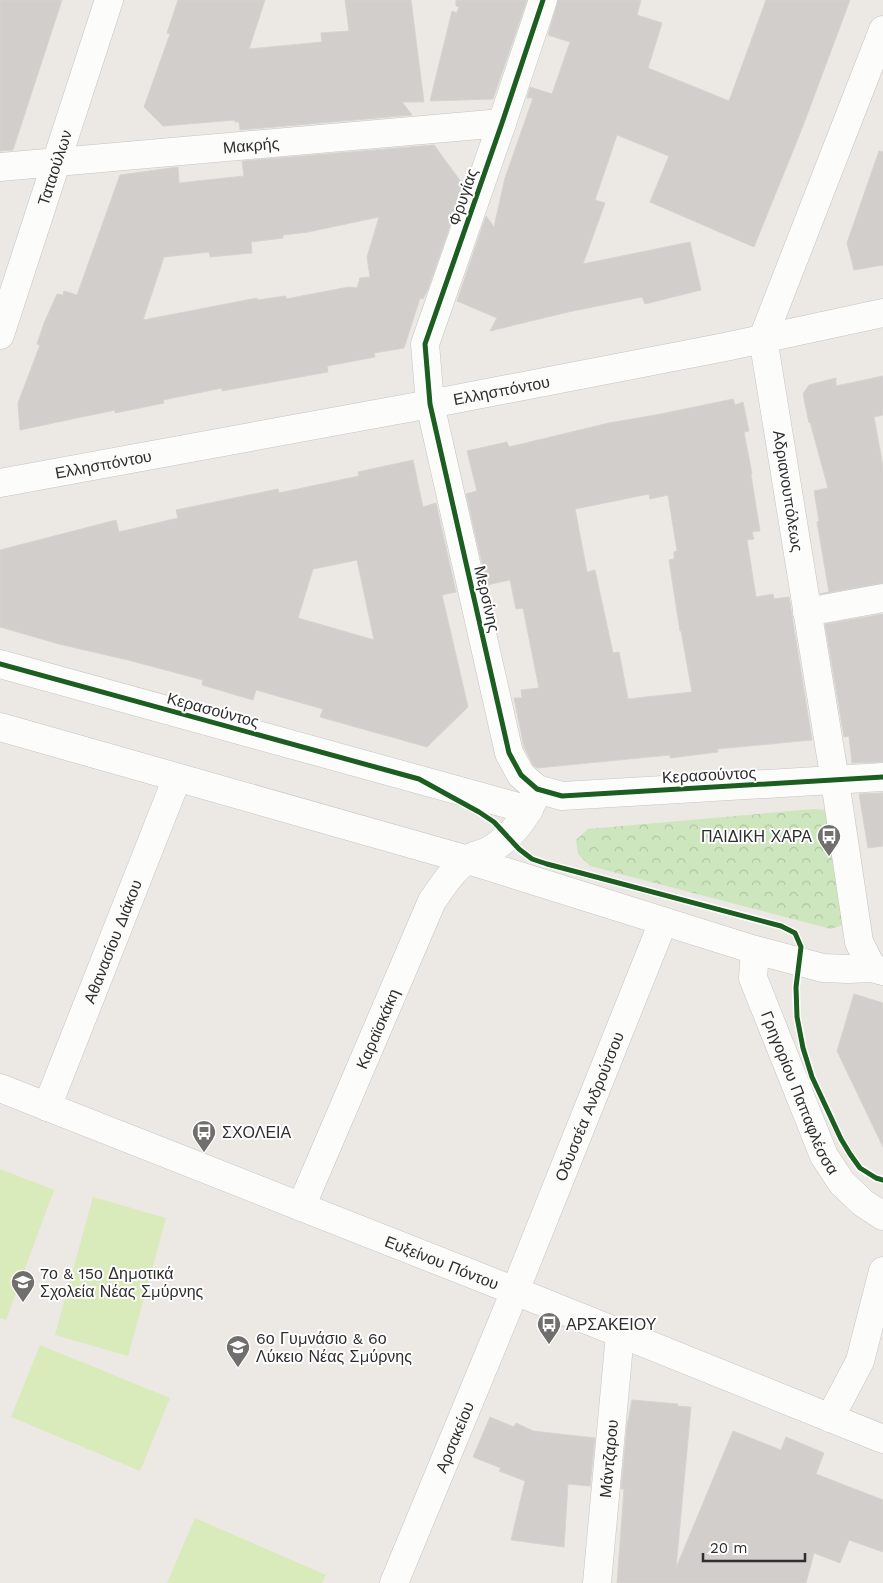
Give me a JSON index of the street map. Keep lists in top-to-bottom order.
{
  "streets": {
    "street": [
      "Μακρής",
      "Ταταούλων",
      "Φρυγίας",
      "Ελλησπόντου",
      "Αδριανουπόλεως",
      "Μερσίνης",
      "Κερασούντος",
      "Αθανασίου Διάκου",
      "Καραϊσκάκη",
      "Γρηγορίου Παπαφλέσσα",
      "Οδυσσέα Ανδρούτσου",
      "Ευξείνου Πόντου",
      "Αρσακείου",
      "Μάντζαρου"
    ]
  },
  "crossings": [
    ["Μακρής", "Ταταούλων"],
    ["Μακρής", "Φρυγίας"],
    ["Φρυγίας", "Ελλησπόντου"],
    ["Φρυγίας", "Μερσίνης"],
    ["Ελλησπόντου", "Αδριανουπόλεως"],
    ["Ελλησπόντου", "Μερσίνης"],
    ["Αδριανουπόλεως", "Κερασούντος"],
    ["Μερσίνης", "Κερασούντος"],
    ["Αθανασίου Διάκου", "Ευξείνου Πόντου"],
    ["Καραϊσκάκη", "Ευξείνου Πόντου"],
    ["Οδυσσέα Ανδρούτσου", "Ευξείνου Πόντου"],
    ["Οδυσσέα Ανδρούτσου", "Αρσακείου"],
    ["Ευξείνου Πόντου", "Αρσακείου"],
    ["Ευξείνου Πόντου", "Μάντζαρου"]
  ],
  "places": {
    "bus stop": ["ΠΑΙΔΙΚΗ ΧΑΡΑ", "ΣΧΟΛΕΙΑ", "ΑΡΣΑΚΕΙΟΥ"],
    "school or university": ["7ο & 15ο Δημοτικά Σχολεία Νέας Σμύρνης", "6ο Γυμνάσιο & 6ο Λύκειο Νέας Σμύρνης"]
  },
  "scale_bar": "20 m"
}
